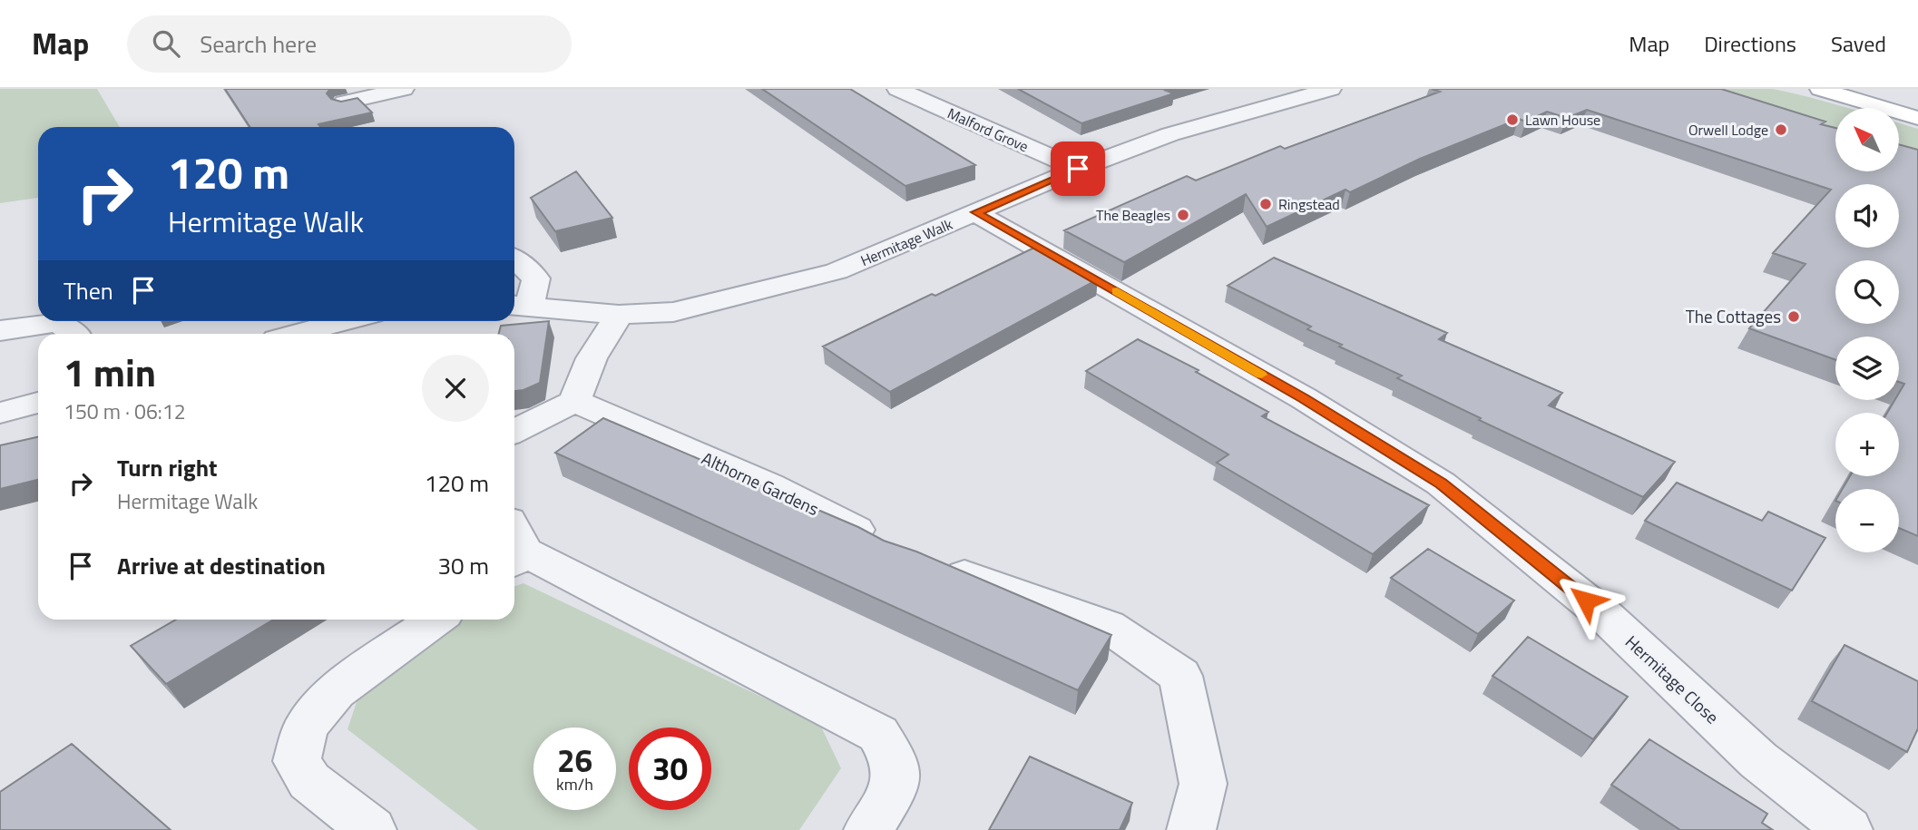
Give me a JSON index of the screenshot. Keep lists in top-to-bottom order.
{
  "streets": {
    "street": [
      "Malford Grove",
      "Hermitage Walk",
      "Althorne Gardens",
      "Hermitage Close"
    ]
  },
  "crossings": [
    ["Malford Grove", "Hermitage Walk"],
    ["Hermitage Walk", "Hermitage Close"]
  ],
  "places": [
    "Lawn House",
    "Orwell Lodge",
    "Ringstead",
    "The Beagles",
    "The Cottages"
  ],
  "north": "top left",
  "page": {
    "header": "Map",
    "search": "Search here",
    "nav": ["Map", "Directions", "Saved"],
    "map_buttons": ["+", "−"],
    "turn": ["120 m", "Hermitage Walk"],
    "then": "Then",
    "heading": ["1 min", "150 m · 06:12"],
    "list": [
      {
        "name": "Turn right",
        "note": "Hermitage Walk",
        "value": "120 m"
      },
      {
        "name": "Arrive at destination",
        "value": "30 m"
      }
    ],
    "speed": "26 km/h",
    "limit": "30"
  }
}
